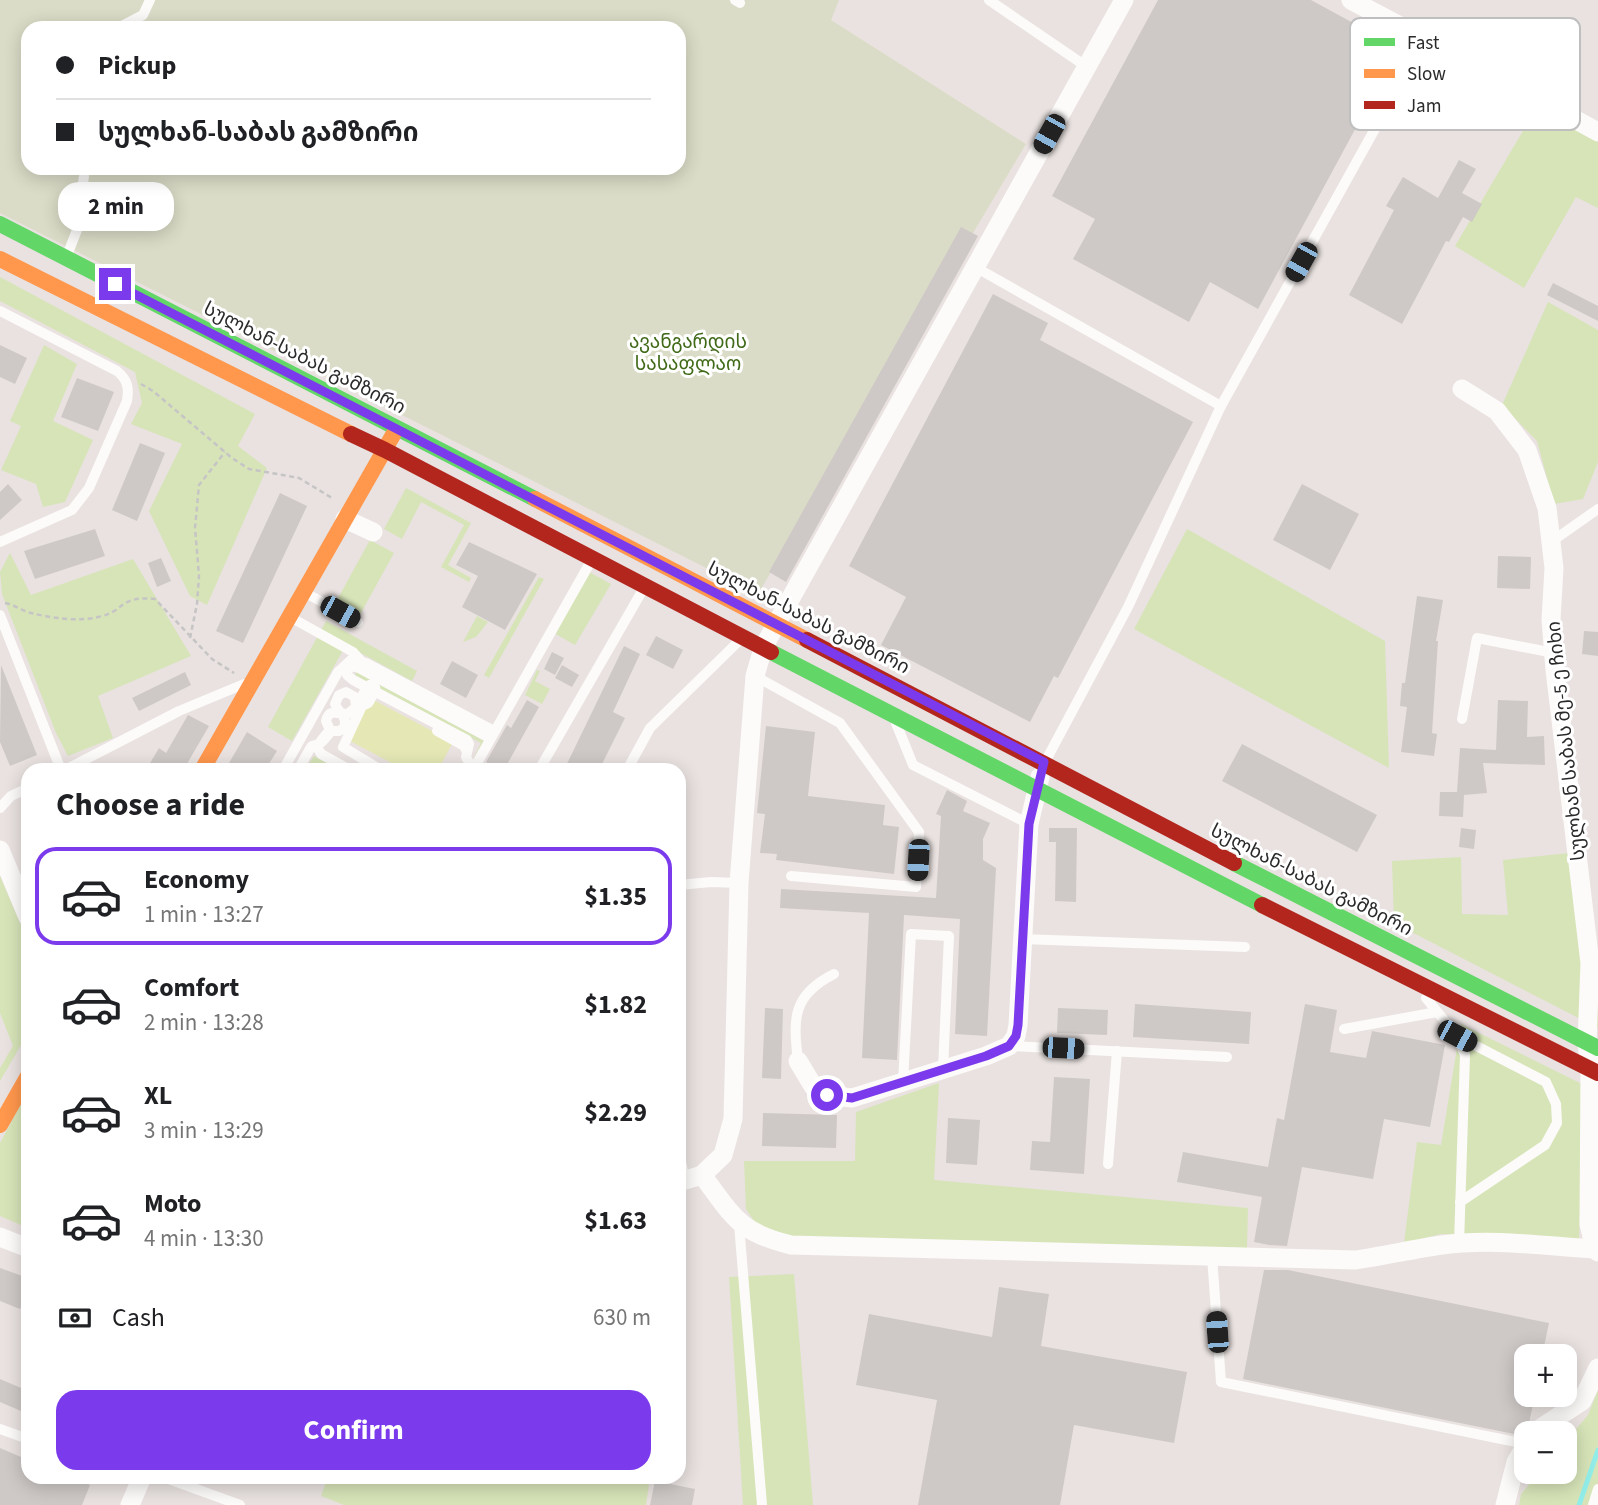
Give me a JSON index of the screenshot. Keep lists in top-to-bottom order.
{
  "streets": {
    "main road": ["სულხან-საბას გამზირი"],
    "street": ["სულხან საბას მე-5 ე ჩიხი"]
  },
  "crossings": [
    ["სულხან-საბას გამზირი", "სულხან საბას მე-5 ე ჩიხი"]
  ],
  "parks": ["ავანგარდის სასაფლაო"],
  "legend": ["Fast", "Slow", "Jam"],
  "page": {
    "banner": ["Pickup", "სულხან-საბას გამზირი"],
    "bubble": "2 min",
    "heading": "Choose a ride",
    "list": [
      {
        "name": "Economy",
        "note": "1 min · 13:27",
        "value": "$1.35"
      },
      {
        "name": "Comfort",
        "note": "2 min · 13:28",
        "value": "$1.82"
      },
      {
        "name": "XL",
        "note": "3 min · 13:29",
        "value": "$2.29"
      },
      {
        "name": "Moto",
        "note": "4 min · 13:30",
        "value": "$1.63"
      }
    ],
    "pay": ["Cash", "630 m"],
    "map_buttons": ["+", "−"],
    "buttons": "Confirm"
  }
}
